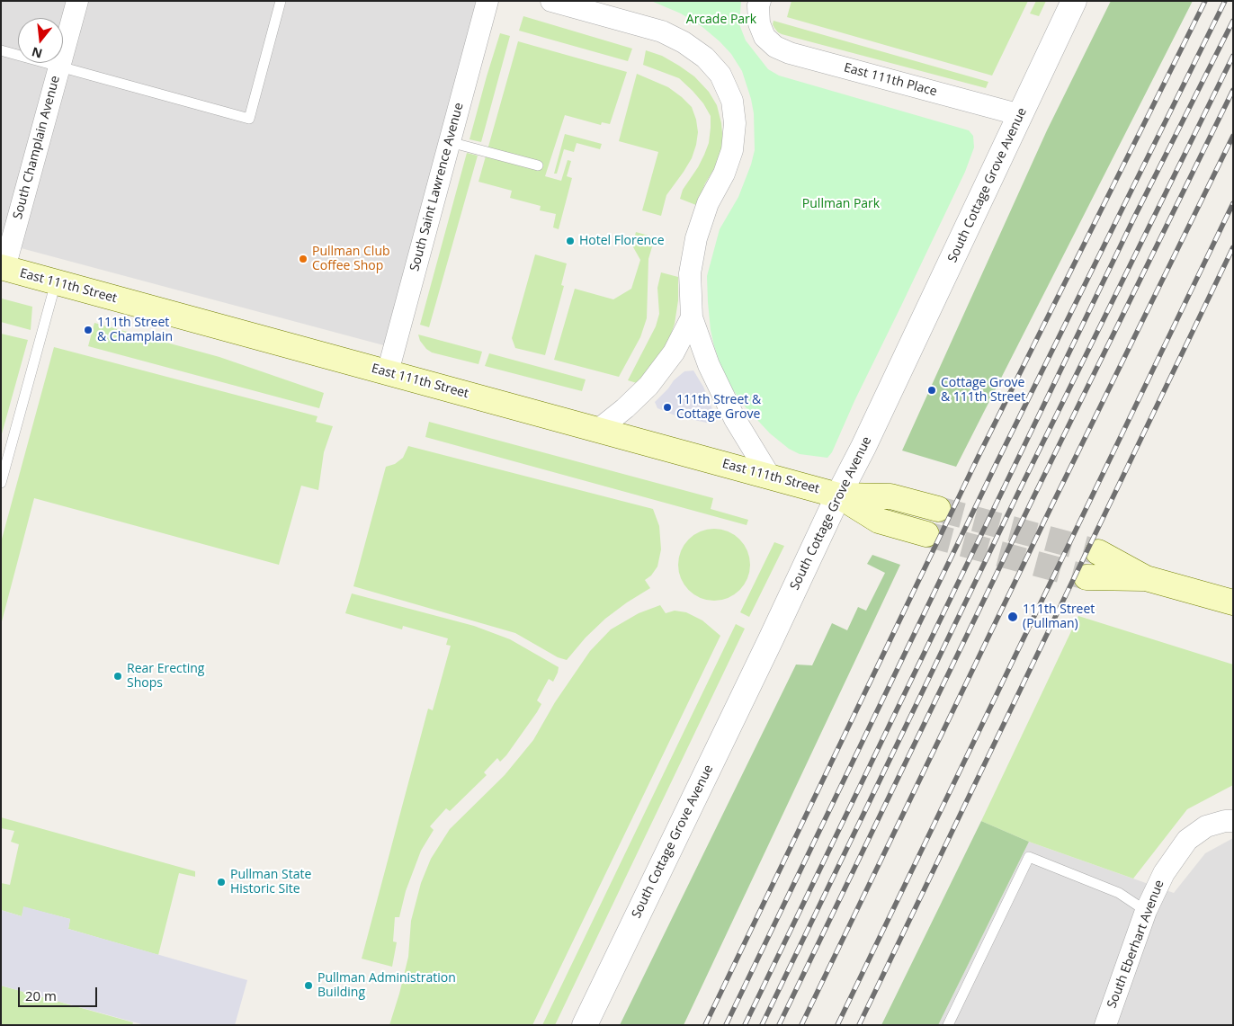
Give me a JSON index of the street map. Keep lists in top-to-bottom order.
{
  "streets": {
    "main road": ["East 111th Street"],
    "street": [
      "East 111th Place",
      "South Champlain Avenue",
      "South Cottage Grove Avenue",
      "South Saint Lawrence Avenue",
      "South Eberhart Avenue"
    ]
  },
  "crossings": [
    ["East 111th Place", "South Cottage Grove Avenue"],
    ["South Champlain Avenue", "East 111th Street"],
    ["South Cottage Grove Avenue", "East 111th Street"],
    ["South Saint Lawrence Avenue", "East 111th Street"]
  ],
  "parks": ["Arcade Park", "Pullman Park"],
  "places": [
    "Hotel Florence",
    "Pullman Club Coffee Shop",
    "111th Street & Champlain",
    "Cottage Grove & 111th Street",
    "111th Street & Cottage Grove",
    "111th Street (Pullman)",
    "Rear Erecting Shops",
    "Pullman State Historic Site",
    "Pullman Administration Building"
  ],
  "scale_bar": "20 m",
  "north": "bottom"
}
